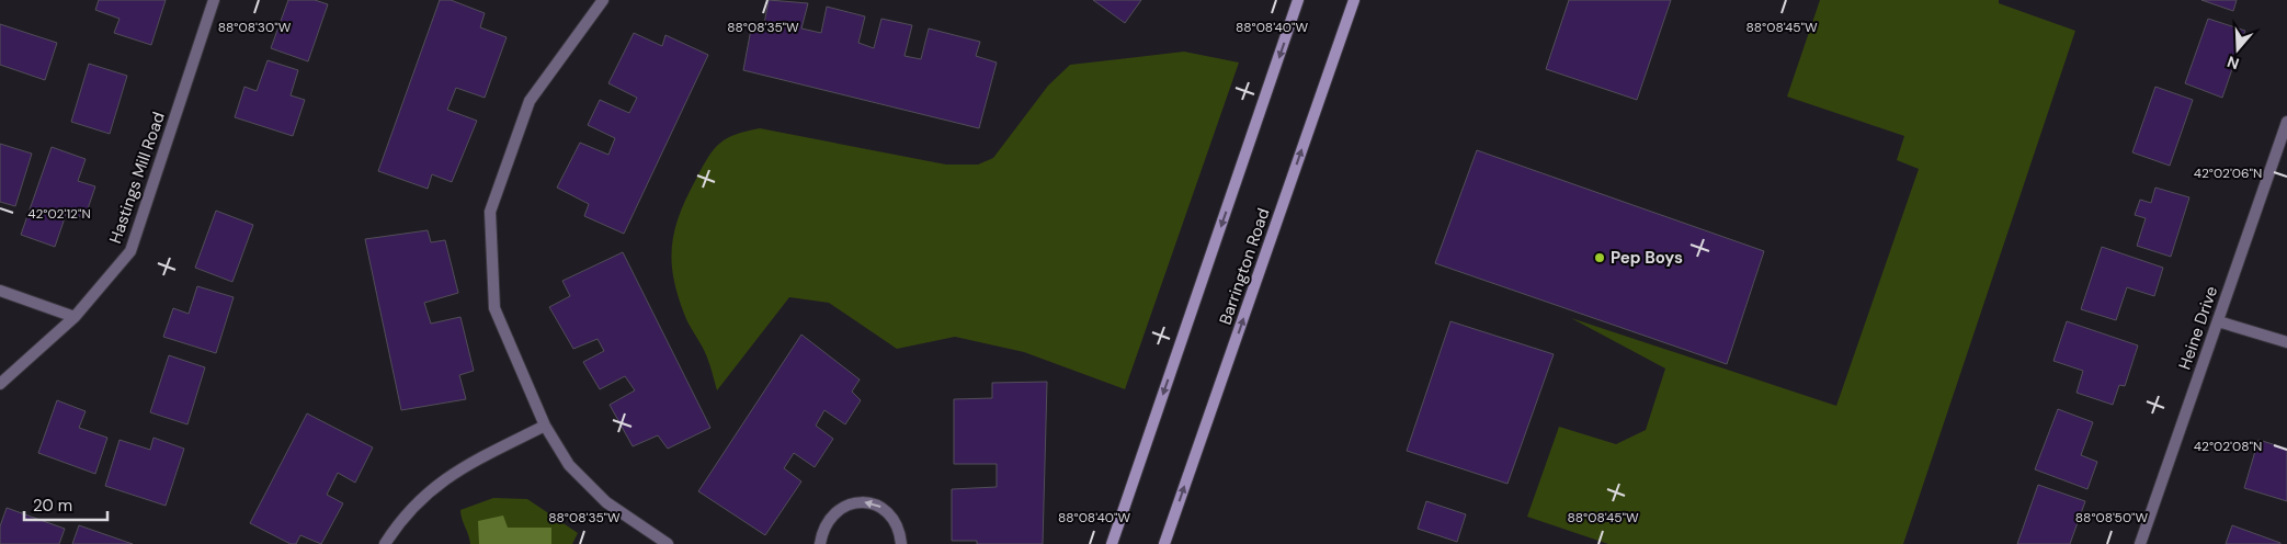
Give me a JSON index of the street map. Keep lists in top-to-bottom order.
{
  "streets": {
    "main road": ["Barrington Road"],
    "street": ["Hastings Mill Road", "Heine Drive"]
  },
  "places": ["Pep Boys"],
  "scale_bar": "20 m",
  "north": "bottom",
  "coordinates": [
    "88°08'30\"W",
    "88°08'35\"W",
    "88°08'40\"W",
    "88°08'45\"W",
    "42°02'06\"N",
    "42°02'12\"N",
    "42°02'08\"N",
    "88°08'50\"W"
  ]
}
